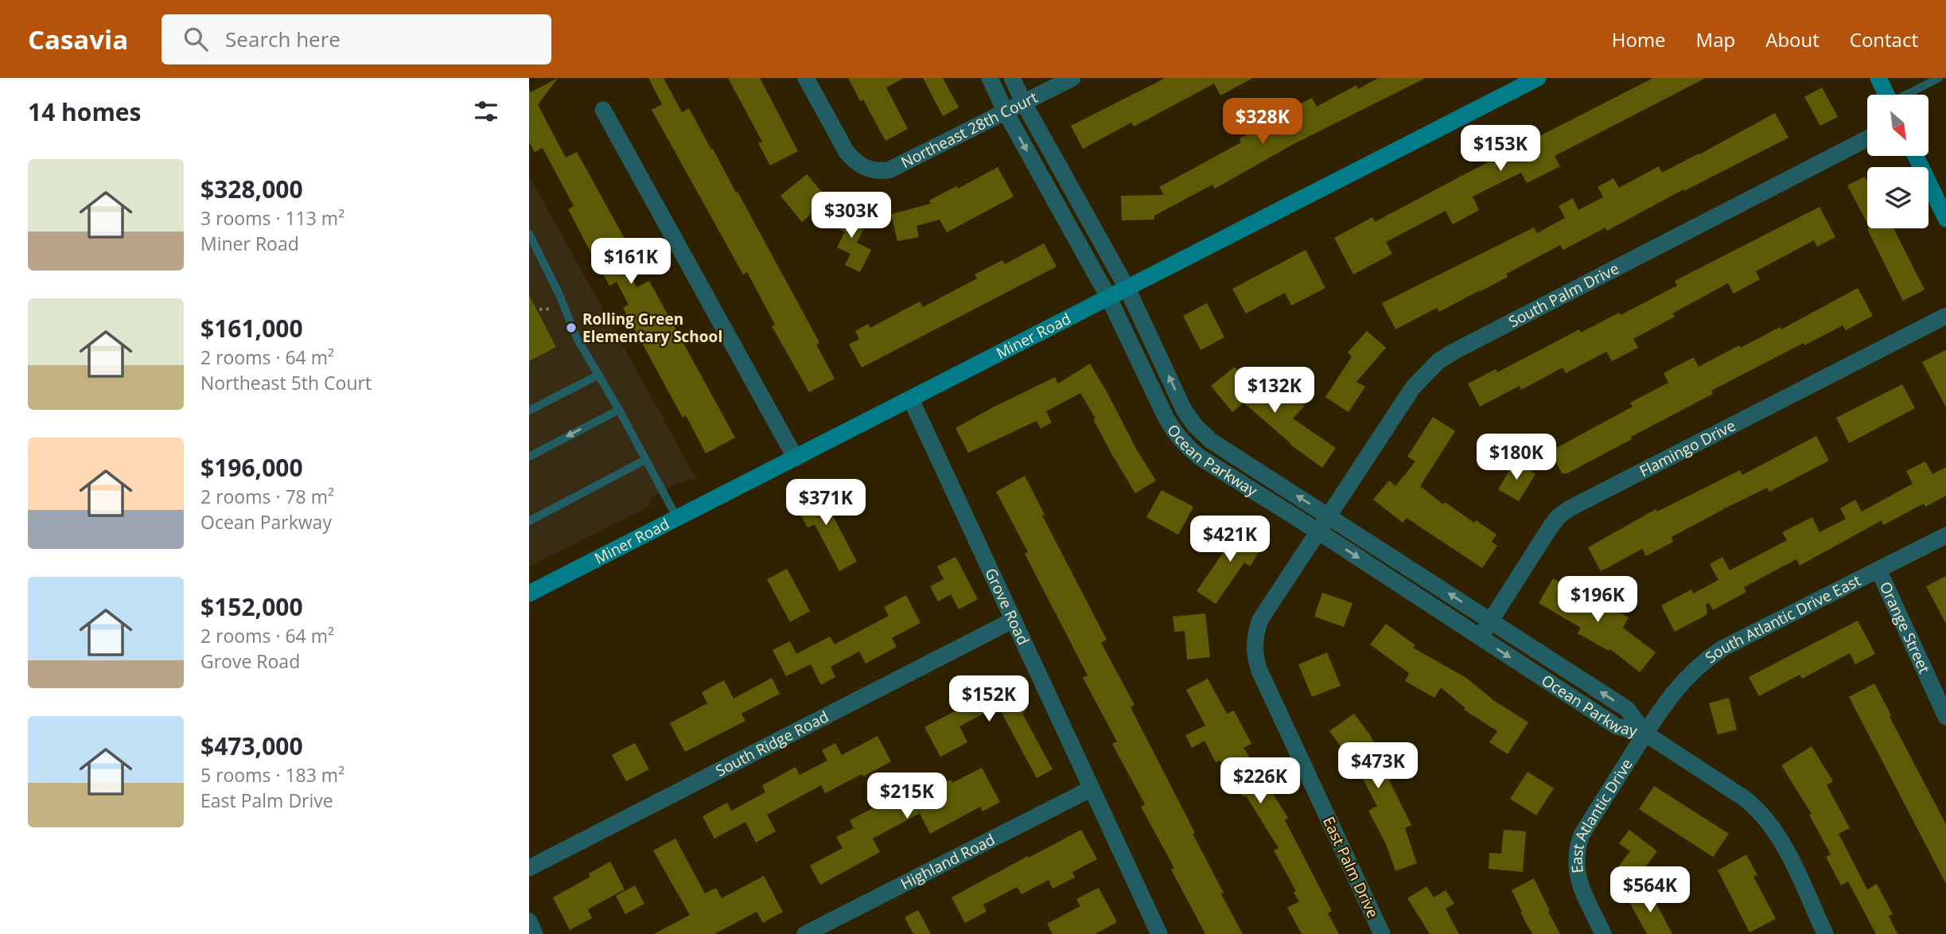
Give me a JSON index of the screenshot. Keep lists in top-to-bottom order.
{
  "streets": {
    "street": [
      "Northeast 28th Court",
      "South Palm Drive",
      "Miner Road",
      "Flamingo Drive",
      "Ocean Parkway",
      "Grove Road",
      "South Atlantic Drive East",
      "Orange Street",
      "South Ridge Road",
      "East Atlantic Drive",
      "Highland Road",
      "East Palm Drive"
    ]
  },
  "crossings": [
    ["Northeast 28th Court", "Ocean Parkway"],
    ["South Palm Drive", "Ocean Parkway"],
    ["South Palm Drive", "East Palm Drive"],
    ["Miner Road", "Ocean Parkway"],
    ["Miner Road", "Grove Road"],
    ["Flamingo Drive", "Ocean Parkway"],
    ["Ocean Parkway", "South Atlantic Drive East"],
    ["Ocean Parkway", "East Atlantic Drive"],
    ["Ocean Parkway", "East Palm Drive"],
    ["Grove Road", "South Ridge Road"],
    ["Grove Road", "Highland Road"],
    ["South Atlantic Drive East", "Orange Street"],
    ["South Atlantic Drive East", "East Atlantic Drive"]
  ],
  "places": ["Rolling Green Elementary School"],
  "north": "bottom right",
  "page": {
    "header": "Casavia",
    "search": "Search here",
    "nav": [
      "Home",
      "Map",
      "About",
      "Contact"
    ],
    "heading": "14 homes",
    "price": [
      "$328K",
      "$153K",
      "$303K",
      "$161K",
      "$132K",
      "$180K",
      "$371K",
      "$421K",
      "$196K",
      "$152K",
      "$473K",
      "$226K",
      "$215K",
      "$564K"
    ],
    "list": [
      {
        "name": "$328,000",
        "note": "3 rooms · 113 m² · Miner Road"
      },
      {
        "name": "$161,000",
        "note": "2 rooms · 64 m² · Northeast 5th Court"
      },
      {
        "name": "$196,000",
        "note": "2 rooms · 78 m² · Ocean Parkway"
      },
      {
        "name": "$152,000",
        "note": "2 rooms · 64 m² · Grove Road"
      },
      {
        "name": "$473,000",
        "note": "5 rooms · 183 m² · East Palm Drive"
      }
    ]
  }
}
